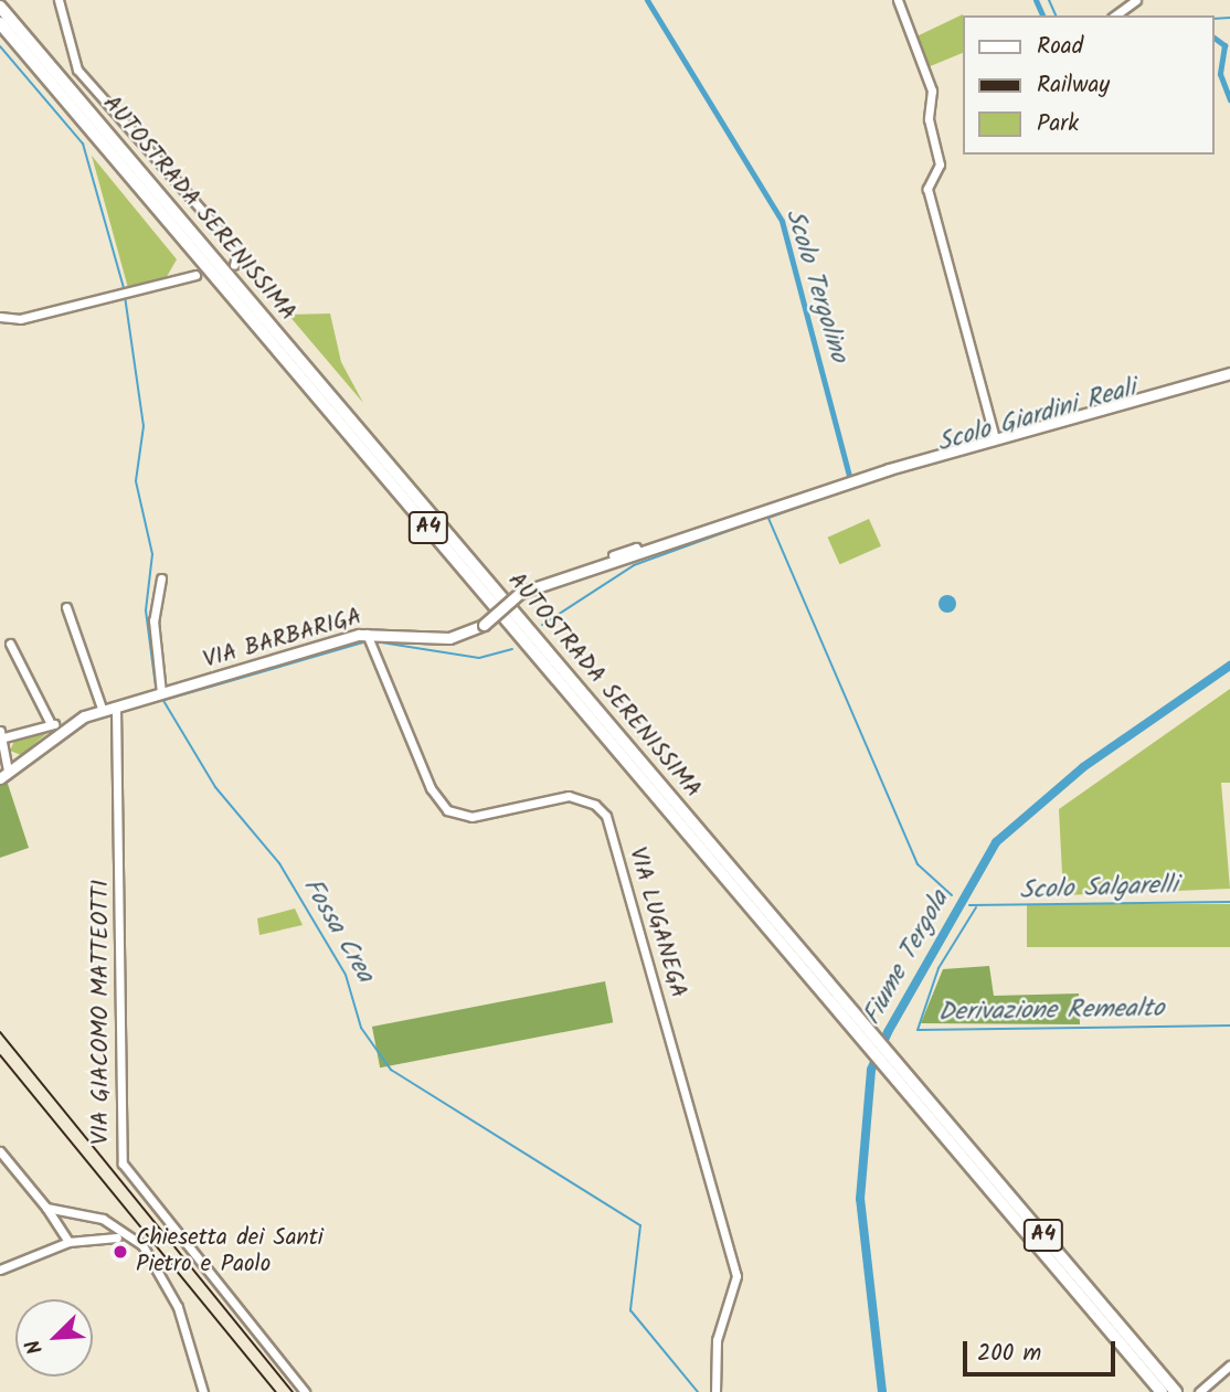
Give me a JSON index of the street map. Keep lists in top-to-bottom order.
{
  "streets": {
    "highway": ["AUTOSTRADA SERENISSIMA", "A4"],
    "main road": ["VIA BARBARIGA"],
    "street": ["VIA LUGANEGA", "VIA GIACOMO MATTEOTTI"]
  },
  "crossings": [
    ["VIA BARBARIGA", "VIA LUGANEGA"],
    ["VIA BARBARIGA", "VIA GIACOMO MATTEOTTI"]
  ],
  "water": [
    "Scolo Tergolino",
    "Scolo Giardini Reali",
    "Scolo Salgarelli",
    "Fossa Crea",
    "Fiume Tergola",
    "Derivazione Remealto"
  ],
  "places": ["Chiesetta dei Santi Pietro e Paolo"],
  "legend": ["Road", "Railway", "Park"],
  "scale_bar": "200 m",
  "north": "bottom left"
}
